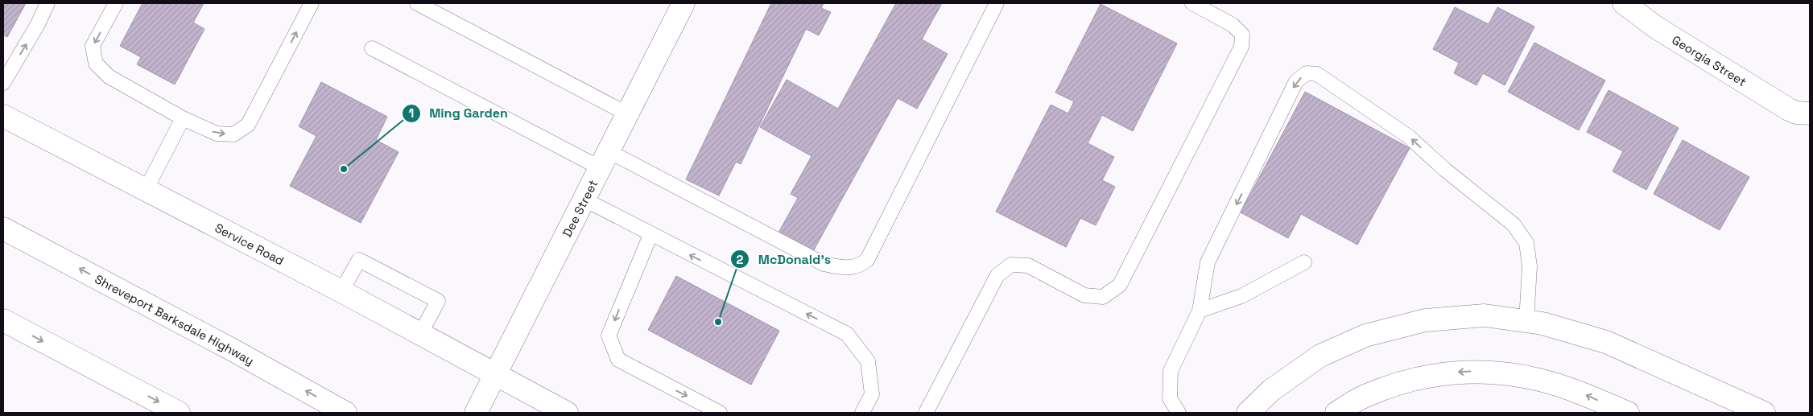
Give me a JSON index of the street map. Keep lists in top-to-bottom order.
{
  "streets": {
    "street": [
      "Georgia Street",
      "Dee Street",
      "Service Road",
      "Shreveport Barksdale Highway"
    ]
  },
  "crossings": [
    ["Dee Street", "Service Road"]
  ],
  "places": ["Ming Garden", "McDonald's"]
}
